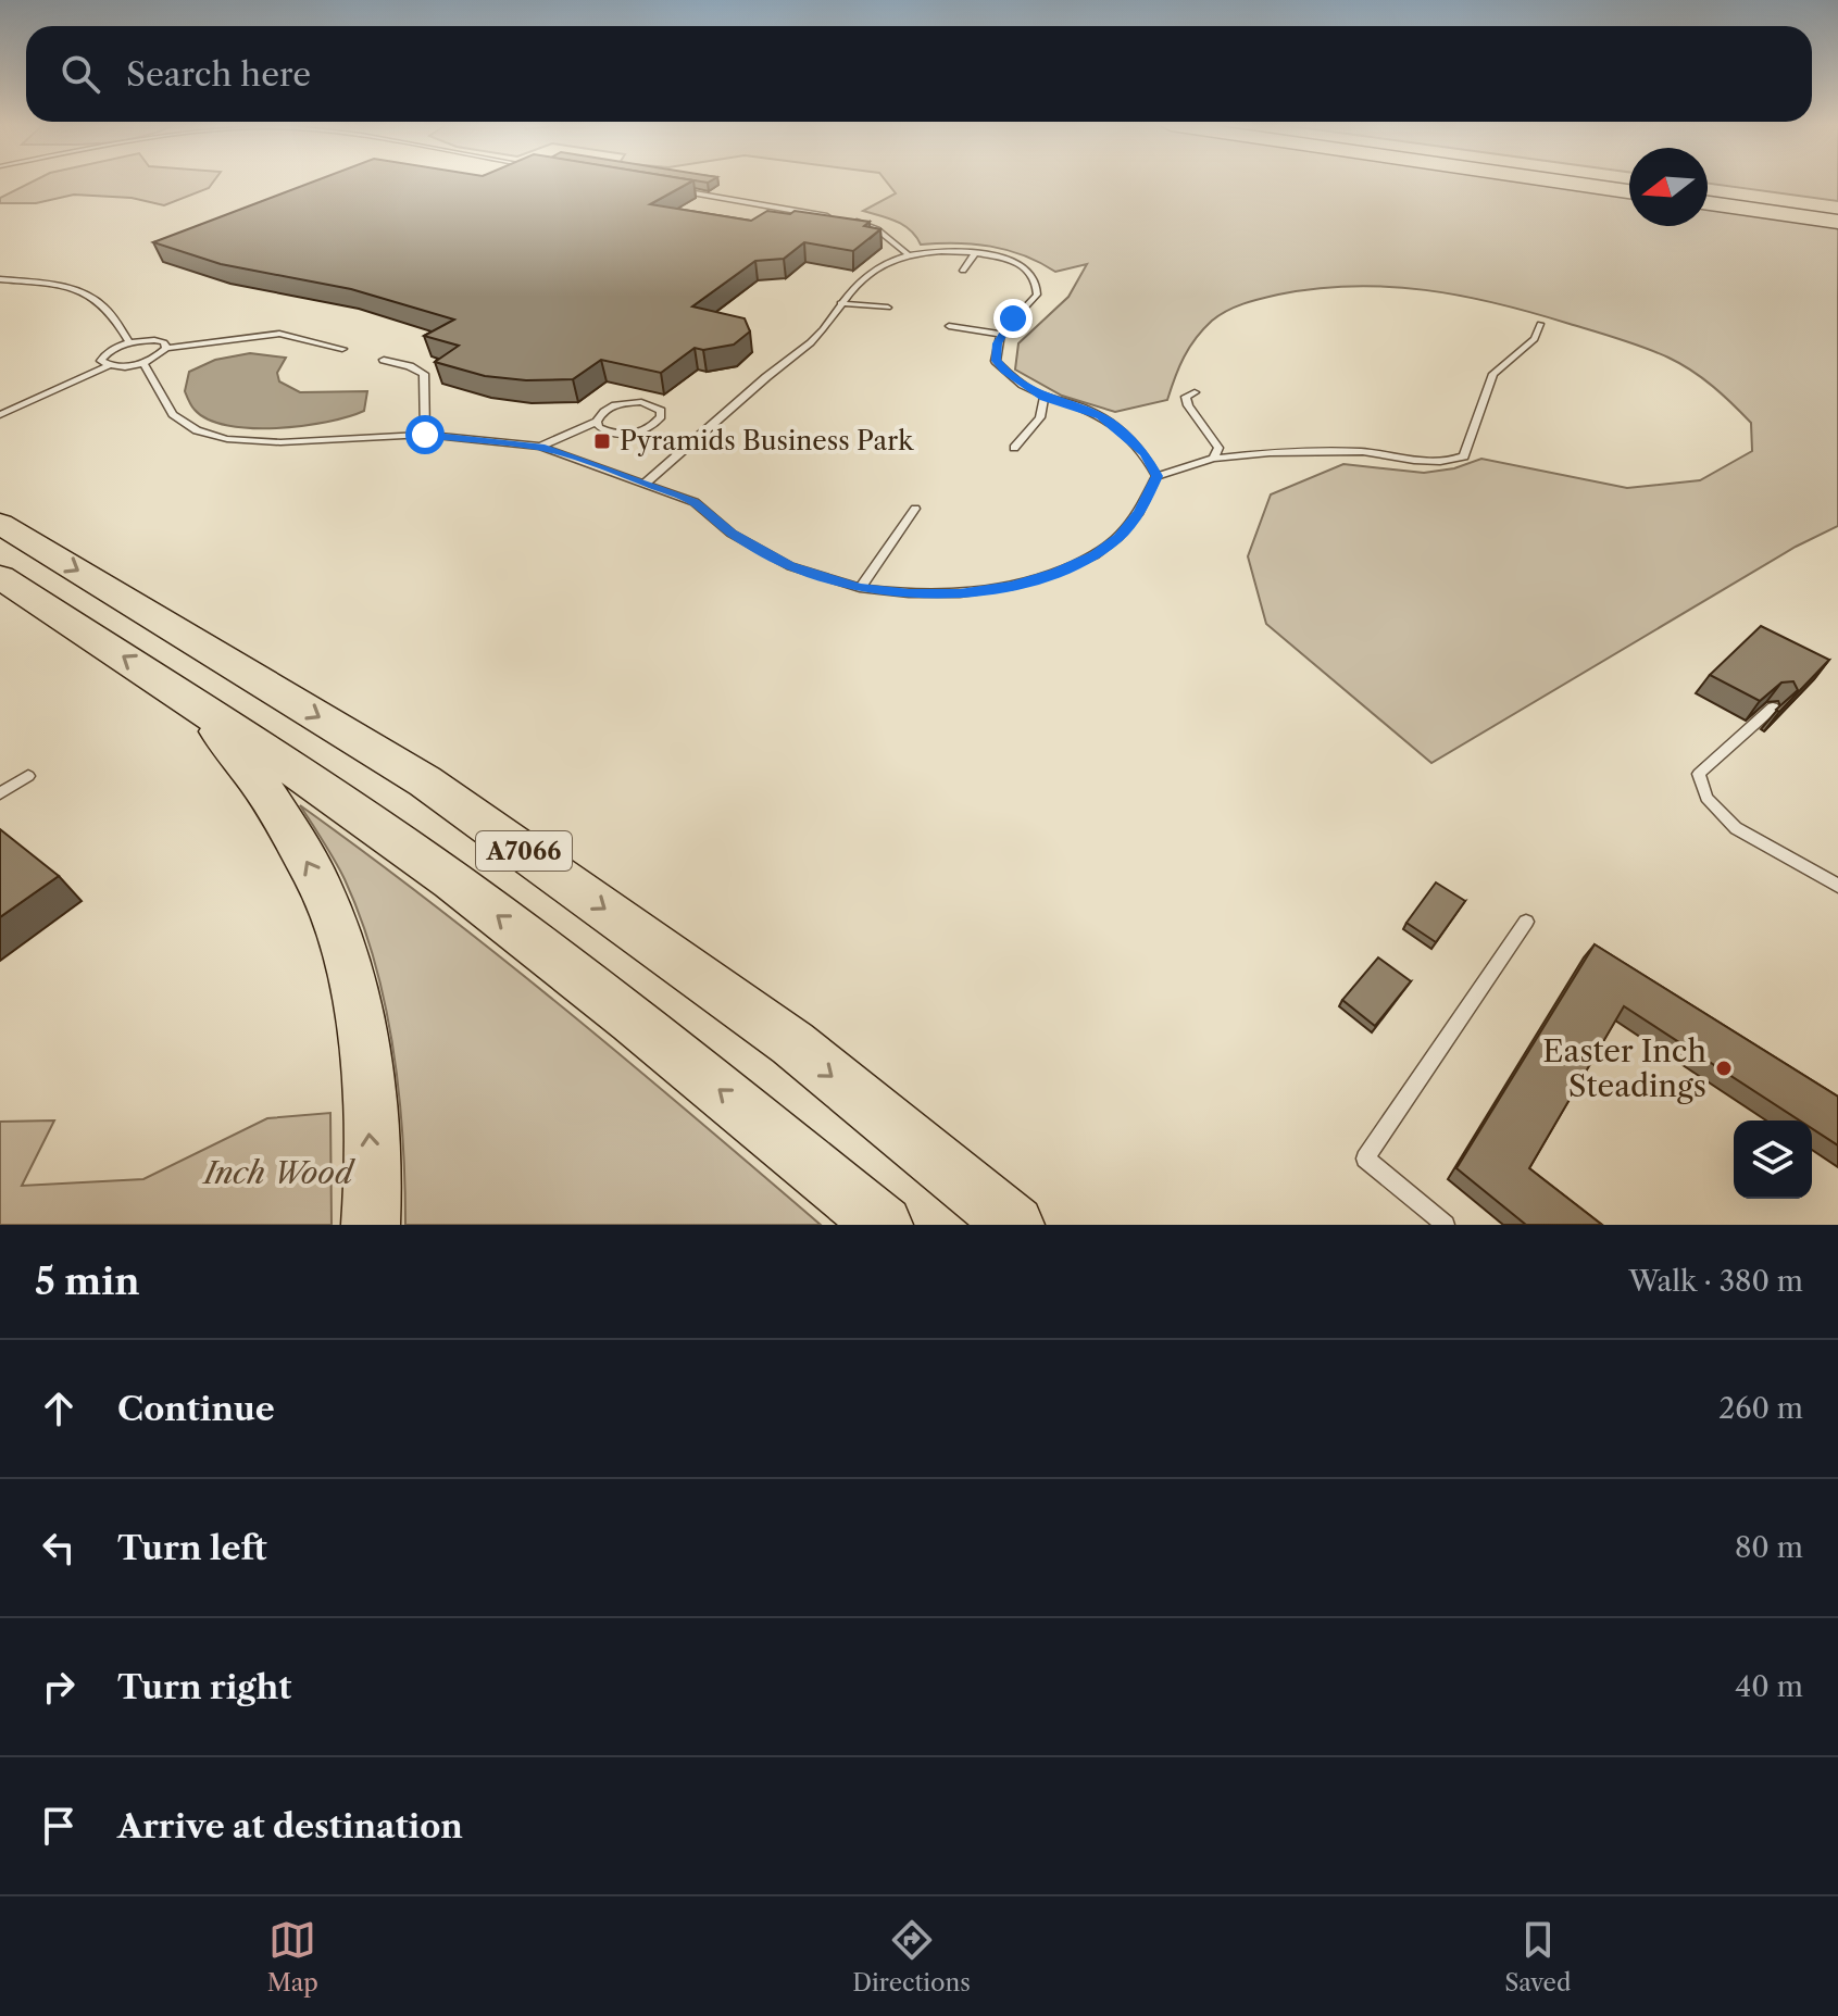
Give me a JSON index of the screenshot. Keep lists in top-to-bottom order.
{
  "streets": {
    "main road": ["A7066"]
  },
  "parks": ["Inch Wood"],
  "places": {
    "transit": ["Pyramids Business Park"],
    "other": ["Easter Inch Steadings"]
  },
  "north": "left",
  "page": {
    "search": "Search here",
    "heading": ["5 min", "Walk · 380 m"],
    "list": [
      ["Continue", "260 m"],
      ["Turn left", "80 m"],
      ["Turn right", "40 m"],
      "Arrive at destination"
    ],
    "nav": ["Map", "Directions", "Saved"]
  }
}
